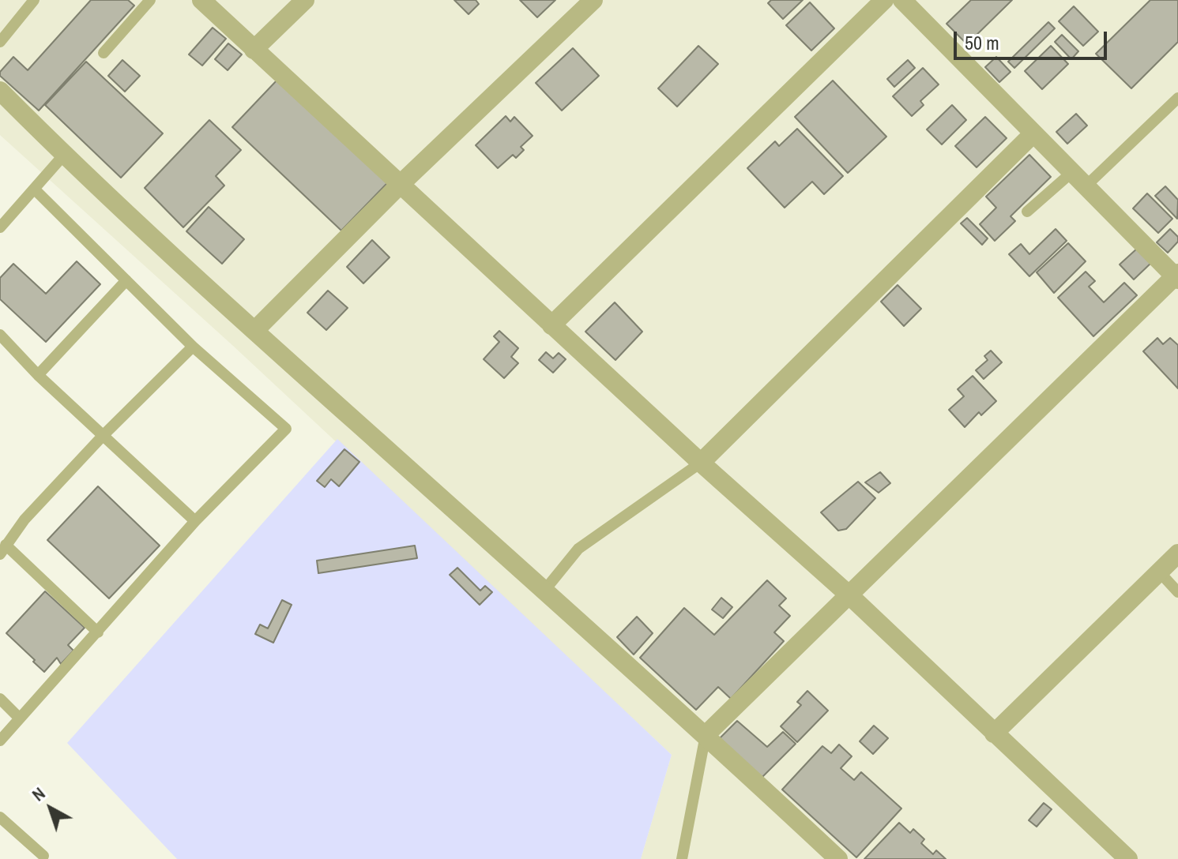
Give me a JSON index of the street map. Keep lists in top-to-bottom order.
{
  "scale_bar": "50 m",
  "north": "top left"
}
